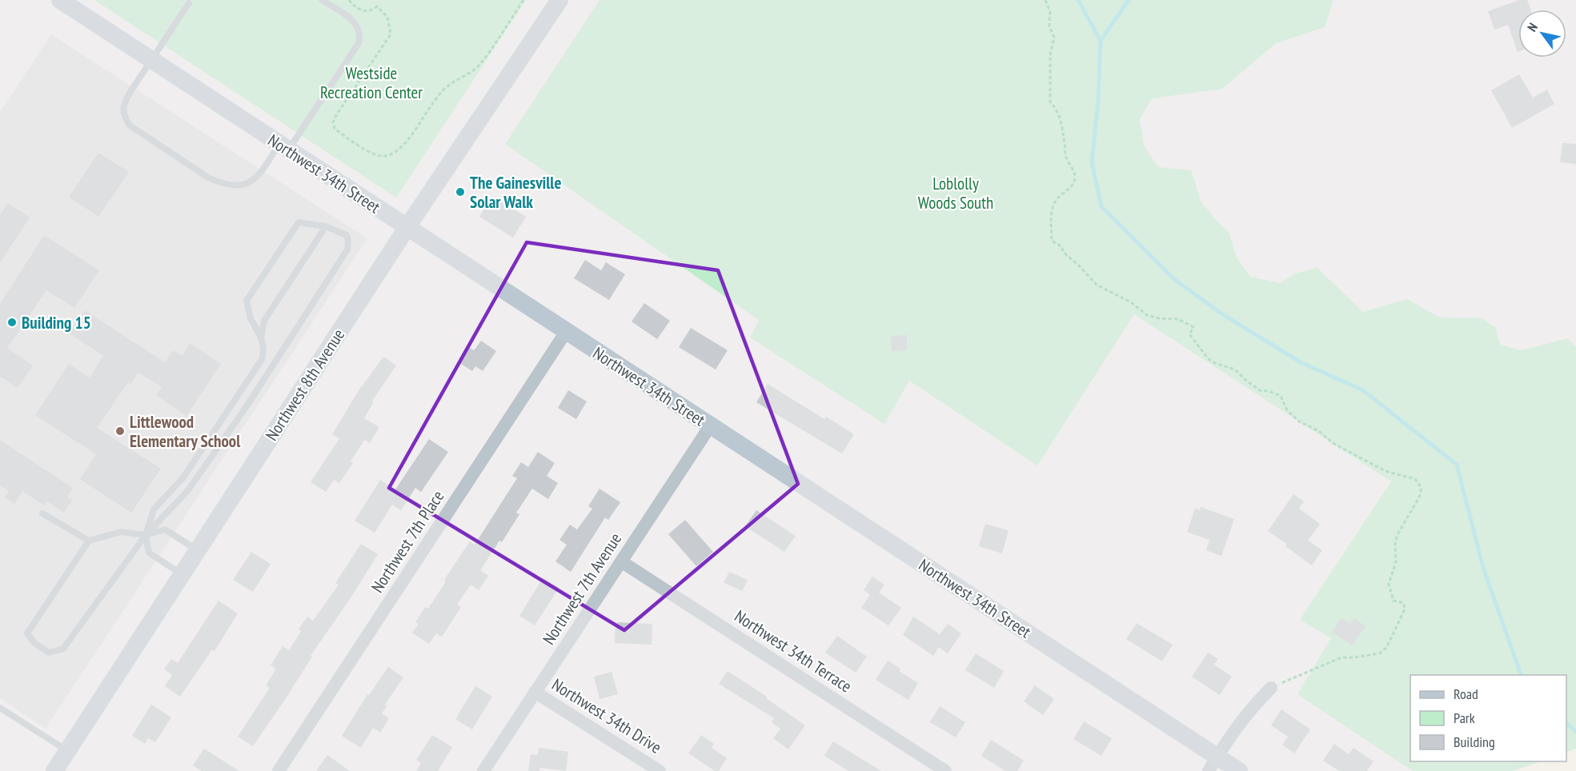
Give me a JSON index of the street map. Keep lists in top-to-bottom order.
{
  "streets": {
    "main road": ["Northwest 34th Street", "Northwest 8th Avenue"],
    "street": [
      "Northwest 7th Place",
      "Northwest 7th Avenue",
      "Northwest 34th Terrace",
      "Northwest 34th Drive"
    ]
  },
  "crossings": [
    ["Northwest 34th Street", "Northwest 8th Avenue"],
    ["Northwest 34th Street", "Northwest 7th Place"],
    ["Northwest 34th Street", "Northwest 7th Avenue"],
    ["Northwest 7th Avenue", "Northwest 34th Terrace"],
    ["Northwest 7th Avenue", "Northwest 34th Drive"]
  ],
  "parks": ["Westside Recreation Center", "Loblolly Woods South"],
  "places": ["The Gainesville Solar Walk", "Building 15", "Littlewood Elementary School"],
  "legend": ["Road", "Park", "Building"],
  "north": "top left"
}
